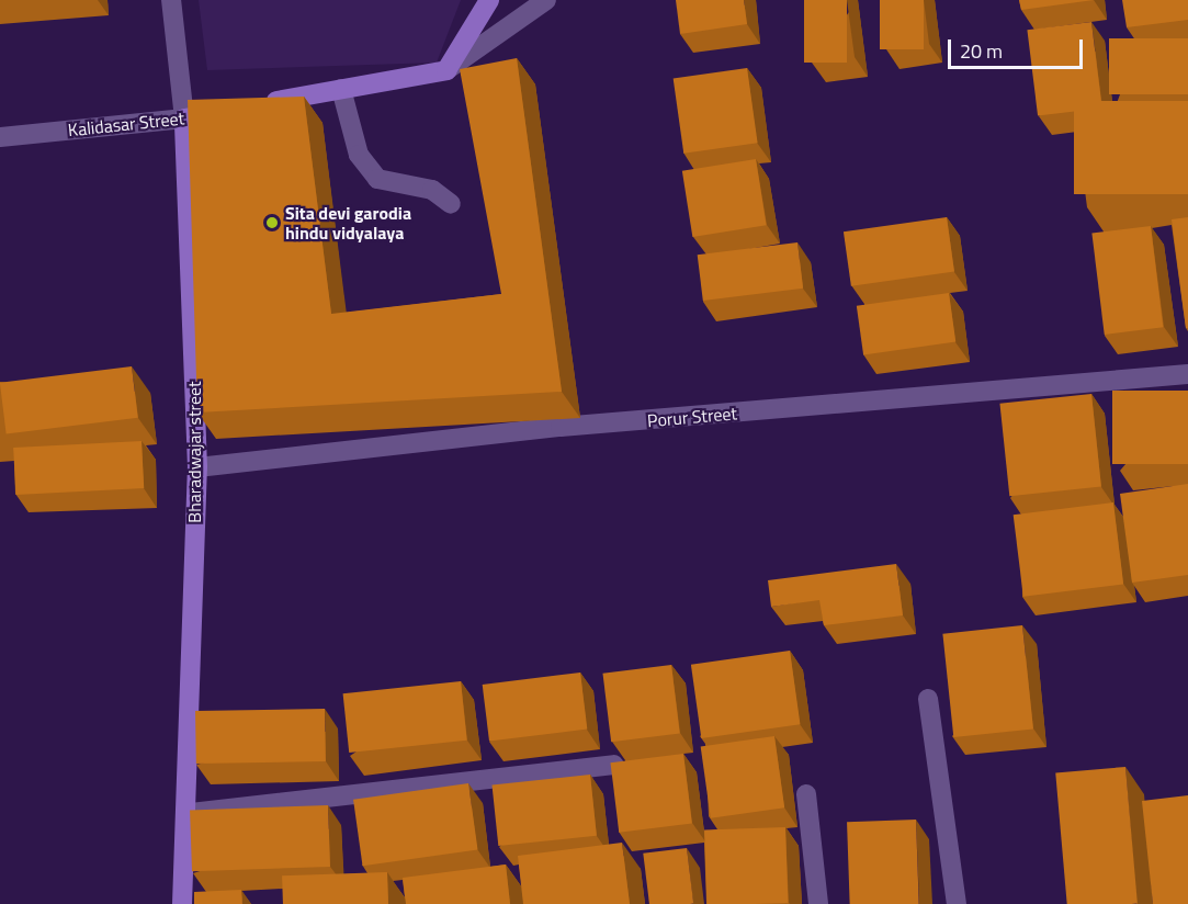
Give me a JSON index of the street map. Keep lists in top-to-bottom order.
{
  "streets": {
    "street": ["Kalidasar Street", "Porur Street", "Bharadwajar street"]
  },
  "crossings": [
    ["Kalidasar Street", "Bharadwajar street"],
    ["Porur Street", "Bharadwajar street"]
  ],
  "places": ["Sita devi garodia hindu vidyalaya"],
  "scale_bar": "20 m"
}
